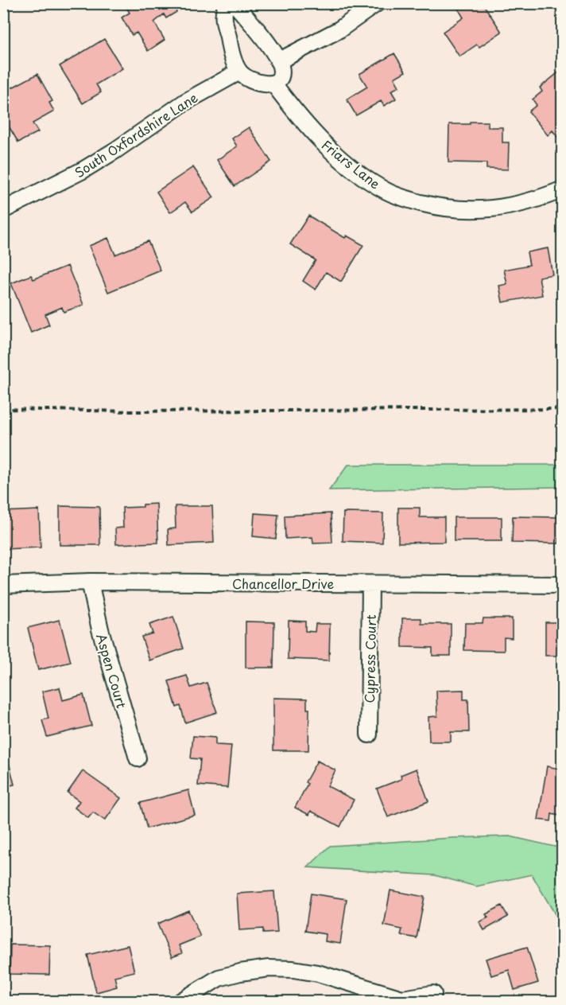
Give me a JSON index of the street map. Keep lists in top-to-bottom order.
{
  "streets": {
    "street": [
      "South Oxfordshire Lane",
      "Friars Lane",
      "Chancellor Drive",
      "Cypress Court",
      "Aspen Court"
    ]
  },
  "crossings": [
    ["Chancellor Drive", "Cypress Court"],
    ["Chancellor Drive", "Aspen Court"]
  ]
}
